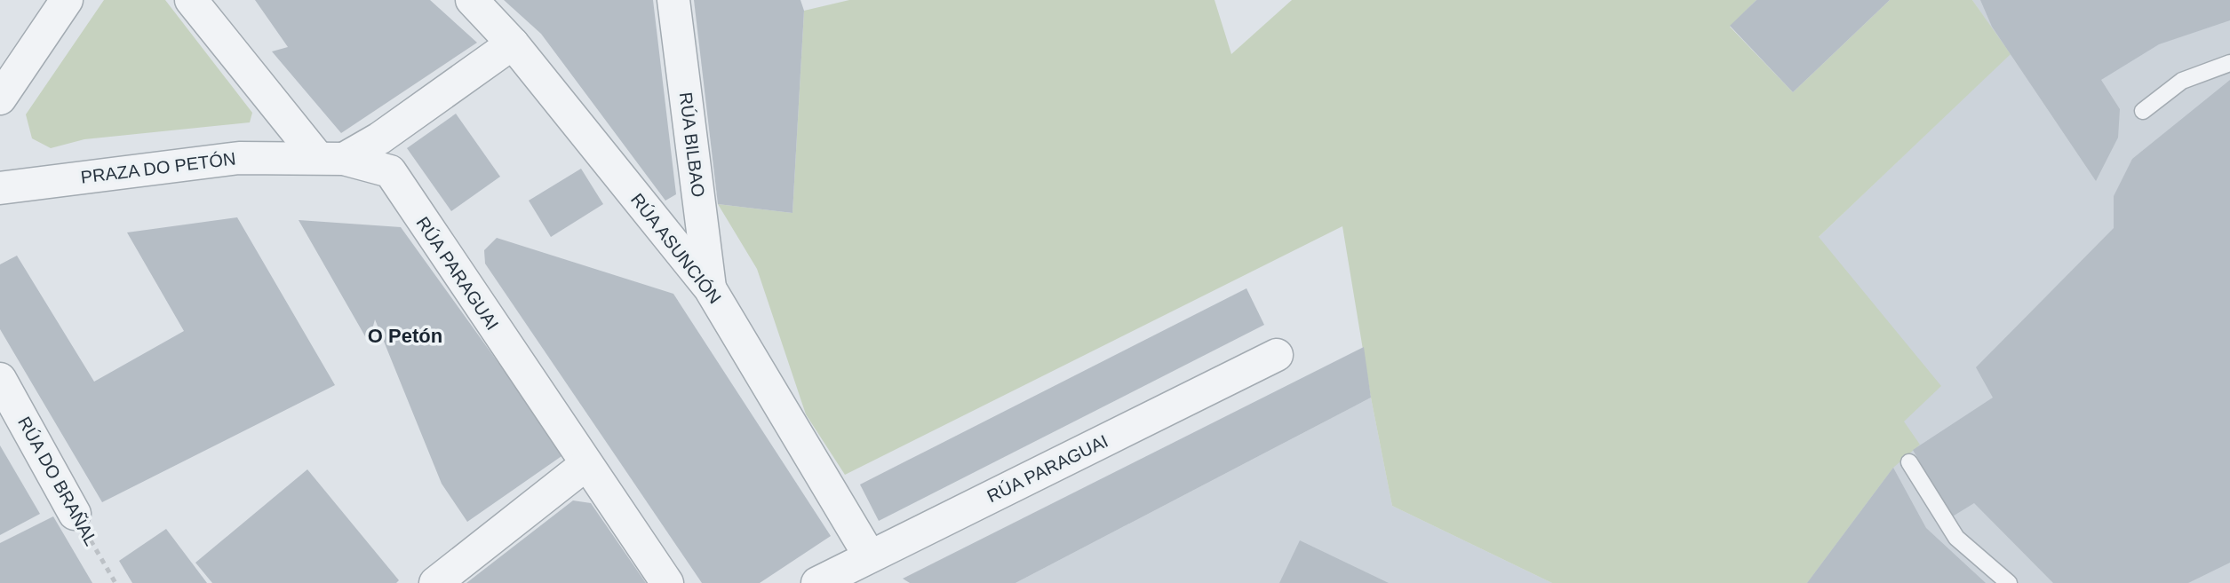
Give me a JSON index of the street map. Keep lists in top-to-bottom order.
{
  "streets": {
    "street": [
      "RÚA BILBAO",
      "PRAZA DO PETÓN",
      "RÚA ASUNCIÓN",
      "RÚA PARAGUAI",
      "RÚA DO BRAÑAL"
    ]
  },
  "crossings": [
    ["RÚA BILBAO", "RÚA ASUNCIÓN"],
    ["PRAZA DO PETÓN", "RÚA PARAGUAI"],
    ["RÚA ASUNCIÓN", "RÚA PARAGUAI"]
  ],
  "districts": ["O Petón"]
}
